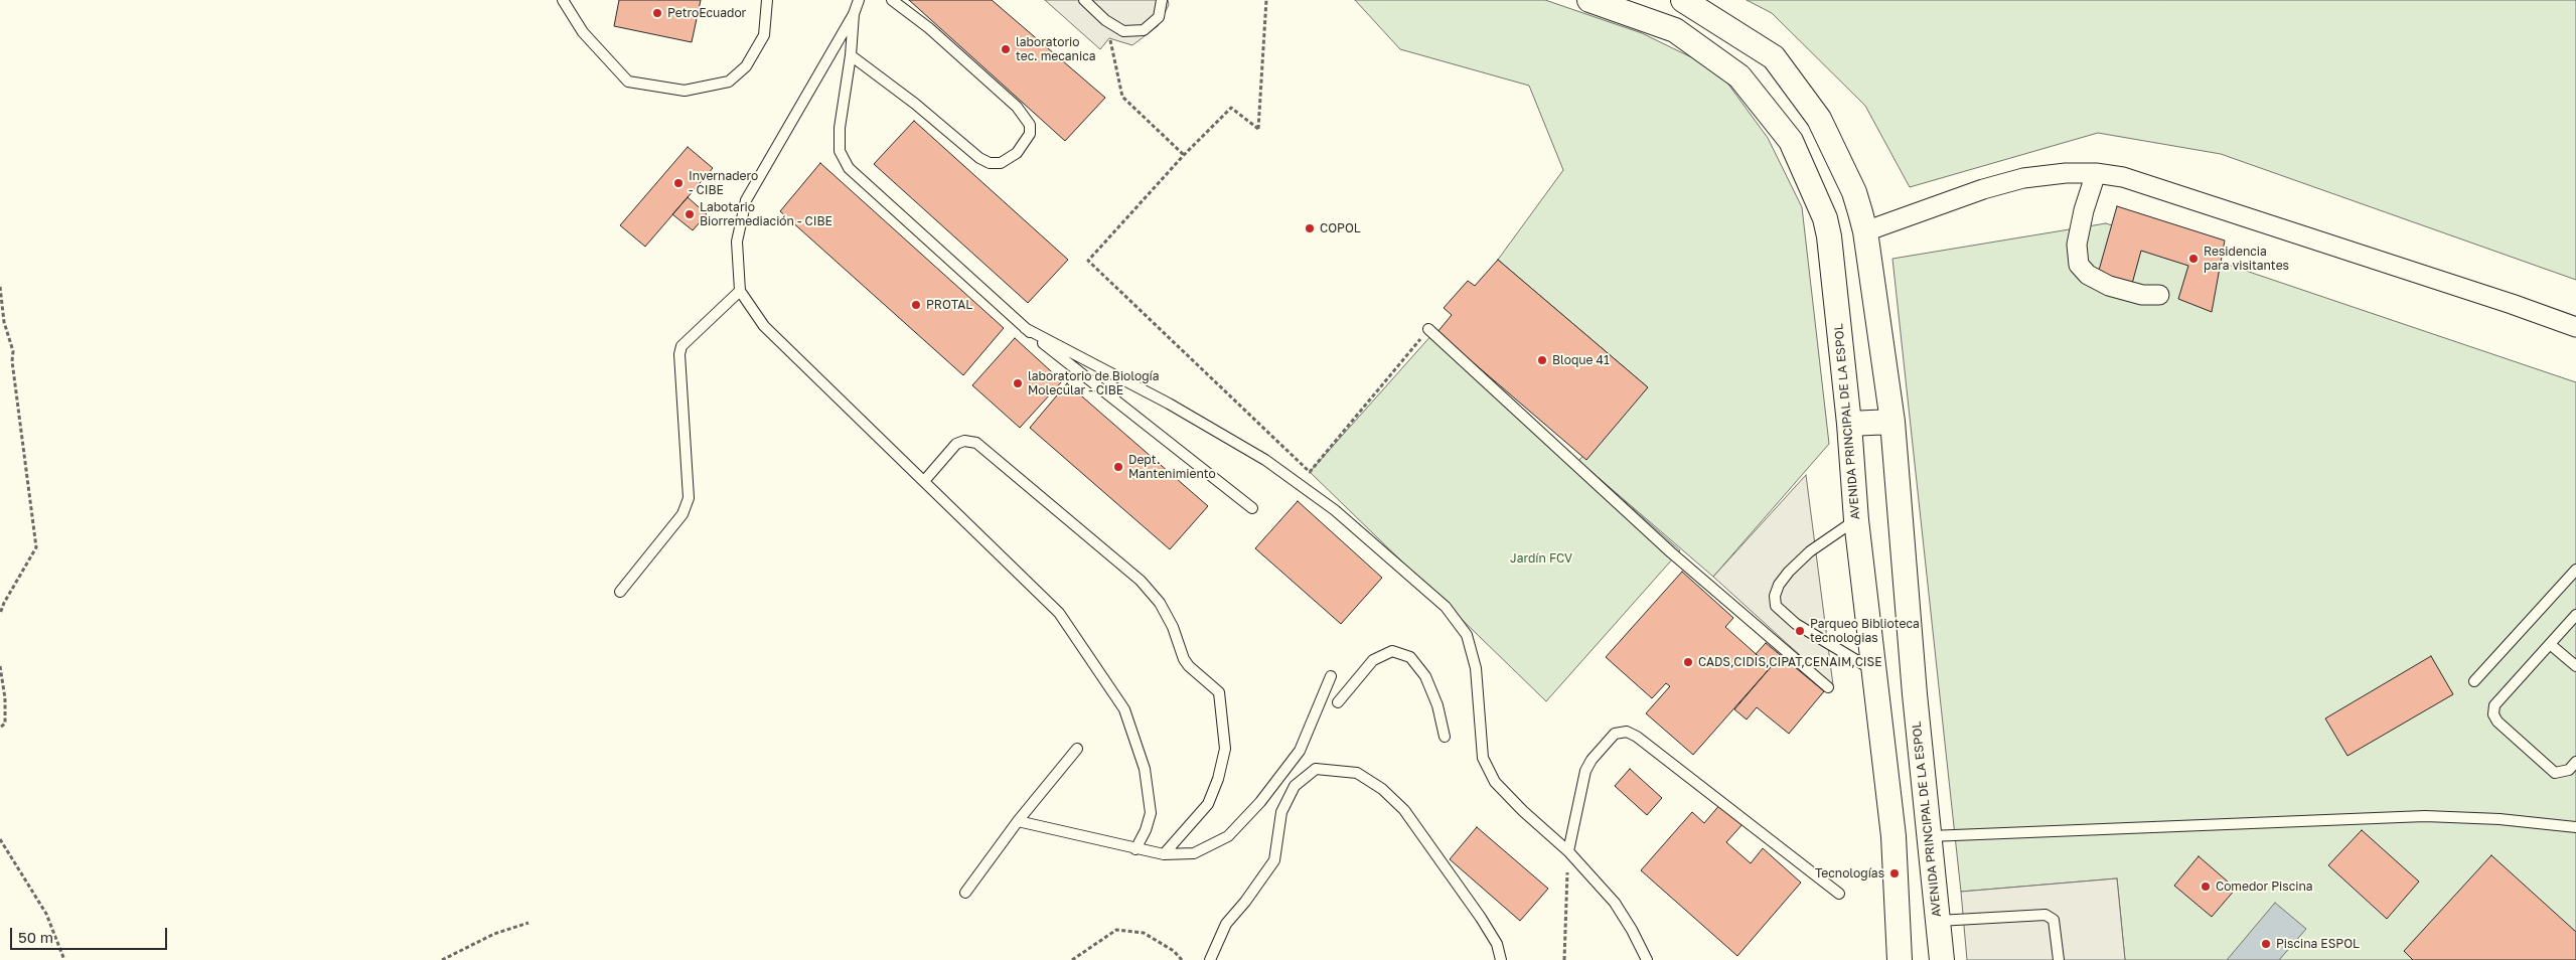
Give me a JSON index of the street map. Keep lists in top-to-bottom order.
{
  "streets": {
    "street": ["AVENIDA PRINCIPAL DE LA ESPOL"]
  },
  "parks": ["Jardín FCV"],
  "places": [
    "PetroEcuador",
    "laboratorio tec. mecanica",
    "Invernadero - CIBE",
    "Labotario Biorremediación - CIBE",
    "COPOL",
    "Residencia para visitantes",
    "PROTAL",
    "Bloque 41",
    "laboratorio de Biología Molecular - CIBE",
    "Dept. Mantenimiento",
    "Parqueo Biblioteca tecnologias",
    "CADS,CIDIS,CIPAT,CENAIM,CISE",
    "Tecnologías",
    "Comedor Piscina",
    "Piscina ESPOL"
  ],
  "scale_bar": "50 m"
}
